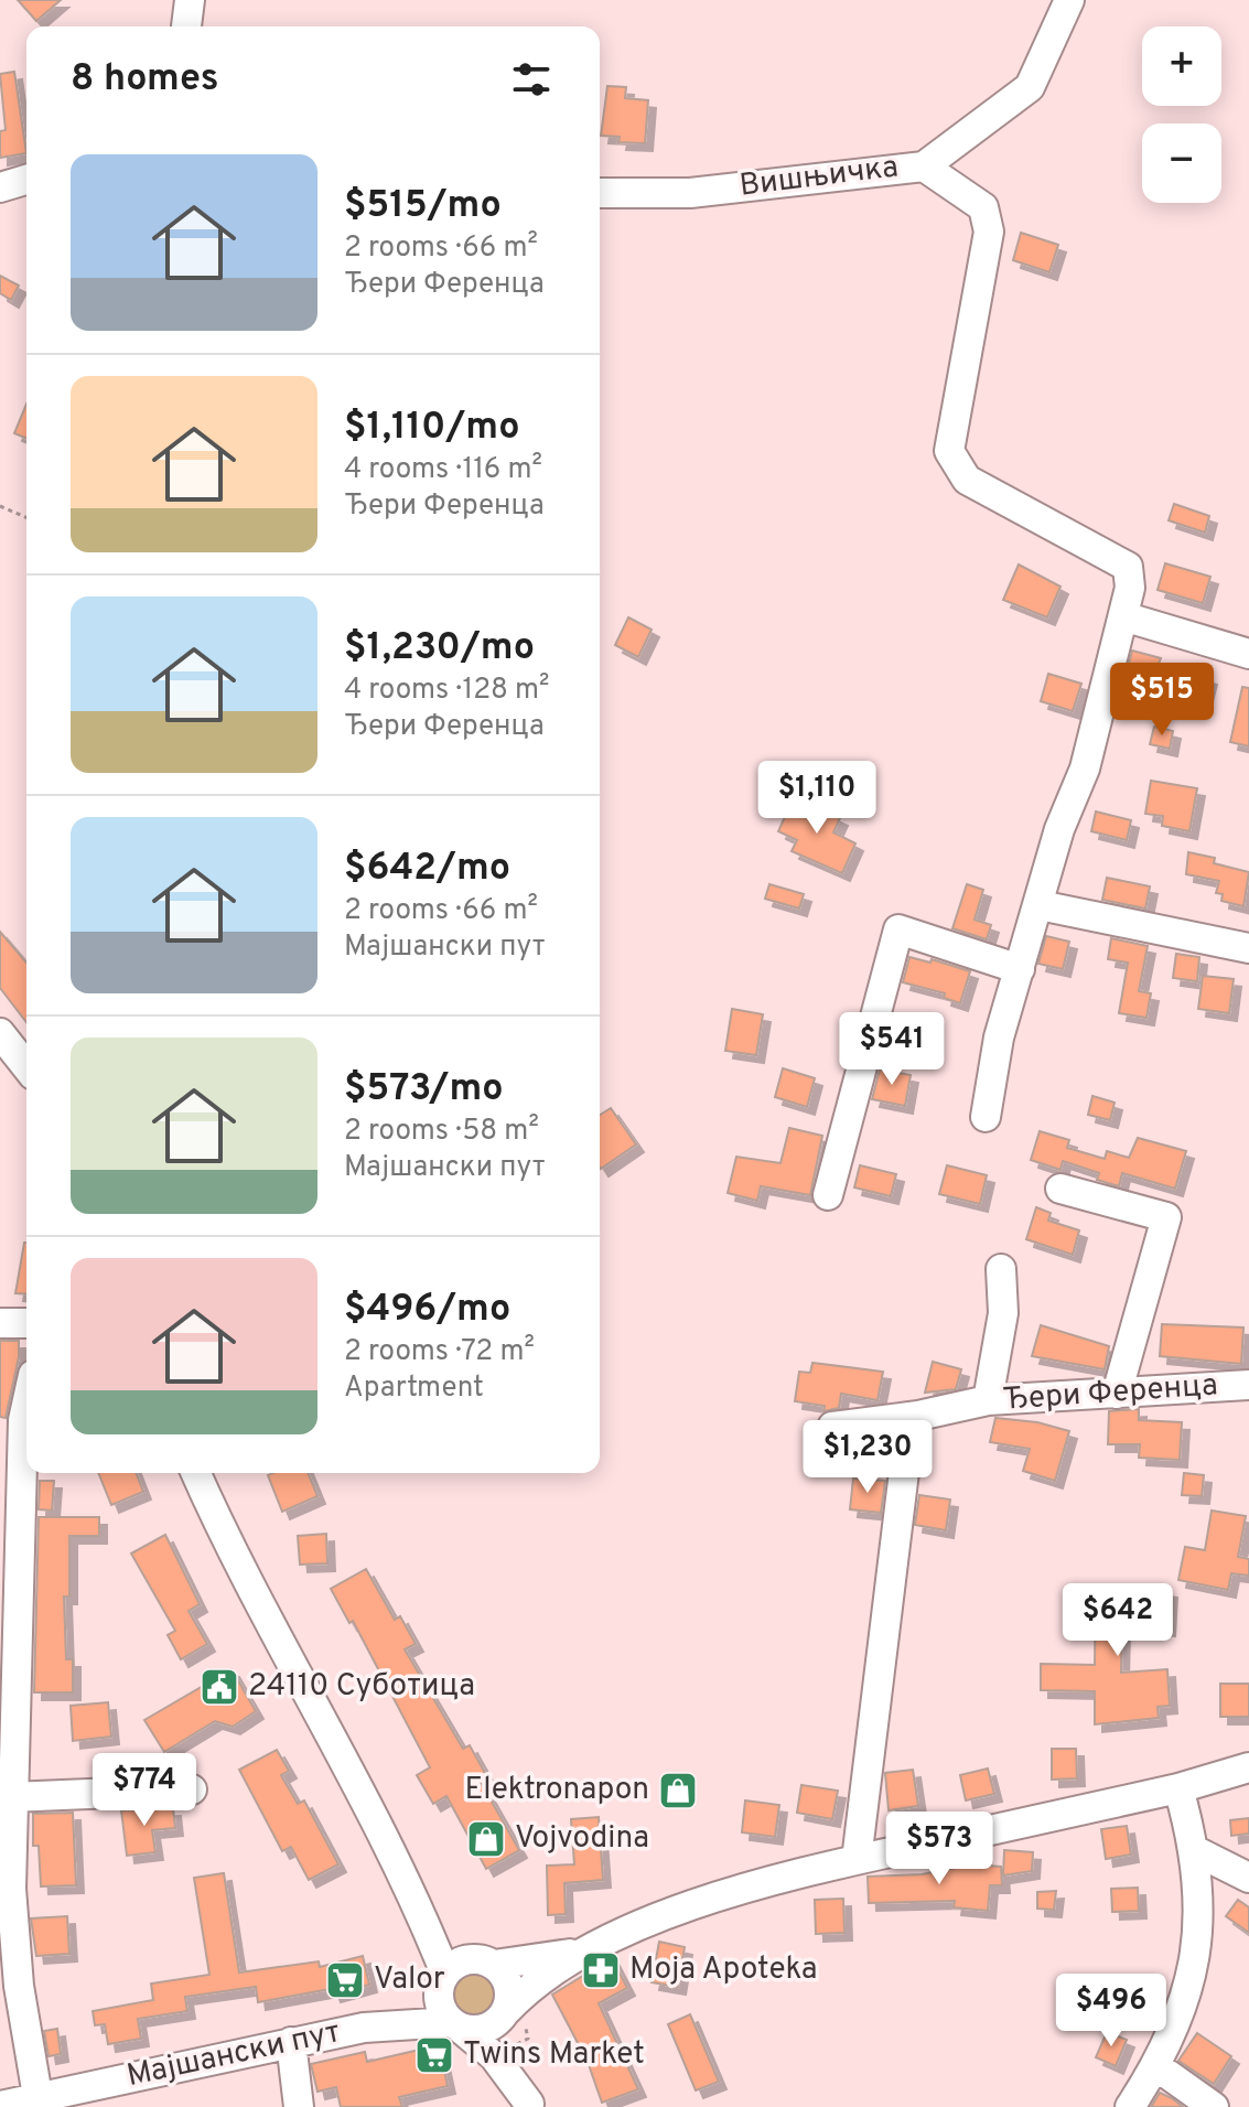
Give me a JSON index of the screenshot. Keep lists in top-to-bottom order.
{
  "streets": {
    "street": ["Вишњичка", "Ђери Ференца", "Мајшански пут"]
  },
  "places": {
    "public building": ["24110 Суботица"],
    "shop": ["Elektronapon", "Vojvodina"],
    "pharmacy": ["Moja Apoteka"],
    "supermarket": ["Valor", "Twins Market"]
  },
  "page": {
    "map_buttons": ["+", "−"],
    "heading": "8 homes",
    "list": [
      {
        "name": "$515/mo",
        "note": "2 rooms · 66 m² · Ђери Ференца"
      },
      {
        "name": "$1,110/mo",
        "note": "4 rooms · 116 m² · Ђери Ференца"
      },
      {
        "name": "$1,230/mo",
        "note": "4 rooms · 128 m² · Ђери Ференца"
      },
      {
        "name": "$642/mo",
        "note": "2 rooms · 66 m² · Мајшански пут"
      },
      {
        "name": "$573/mo",
        "note": "2 rooms · 58 m² · Мајшански пут"
      },
      {
        "name": "$496/mo",
        "note": "2 rooms · 72 m² · Apartment"
      }
    ],
    "price": [
      "$515",
      "$1,110",
      "$541",
      "$1,230",
      "$642",
      "$774",
      "$573",
      "$496"
    ]
  }
}
